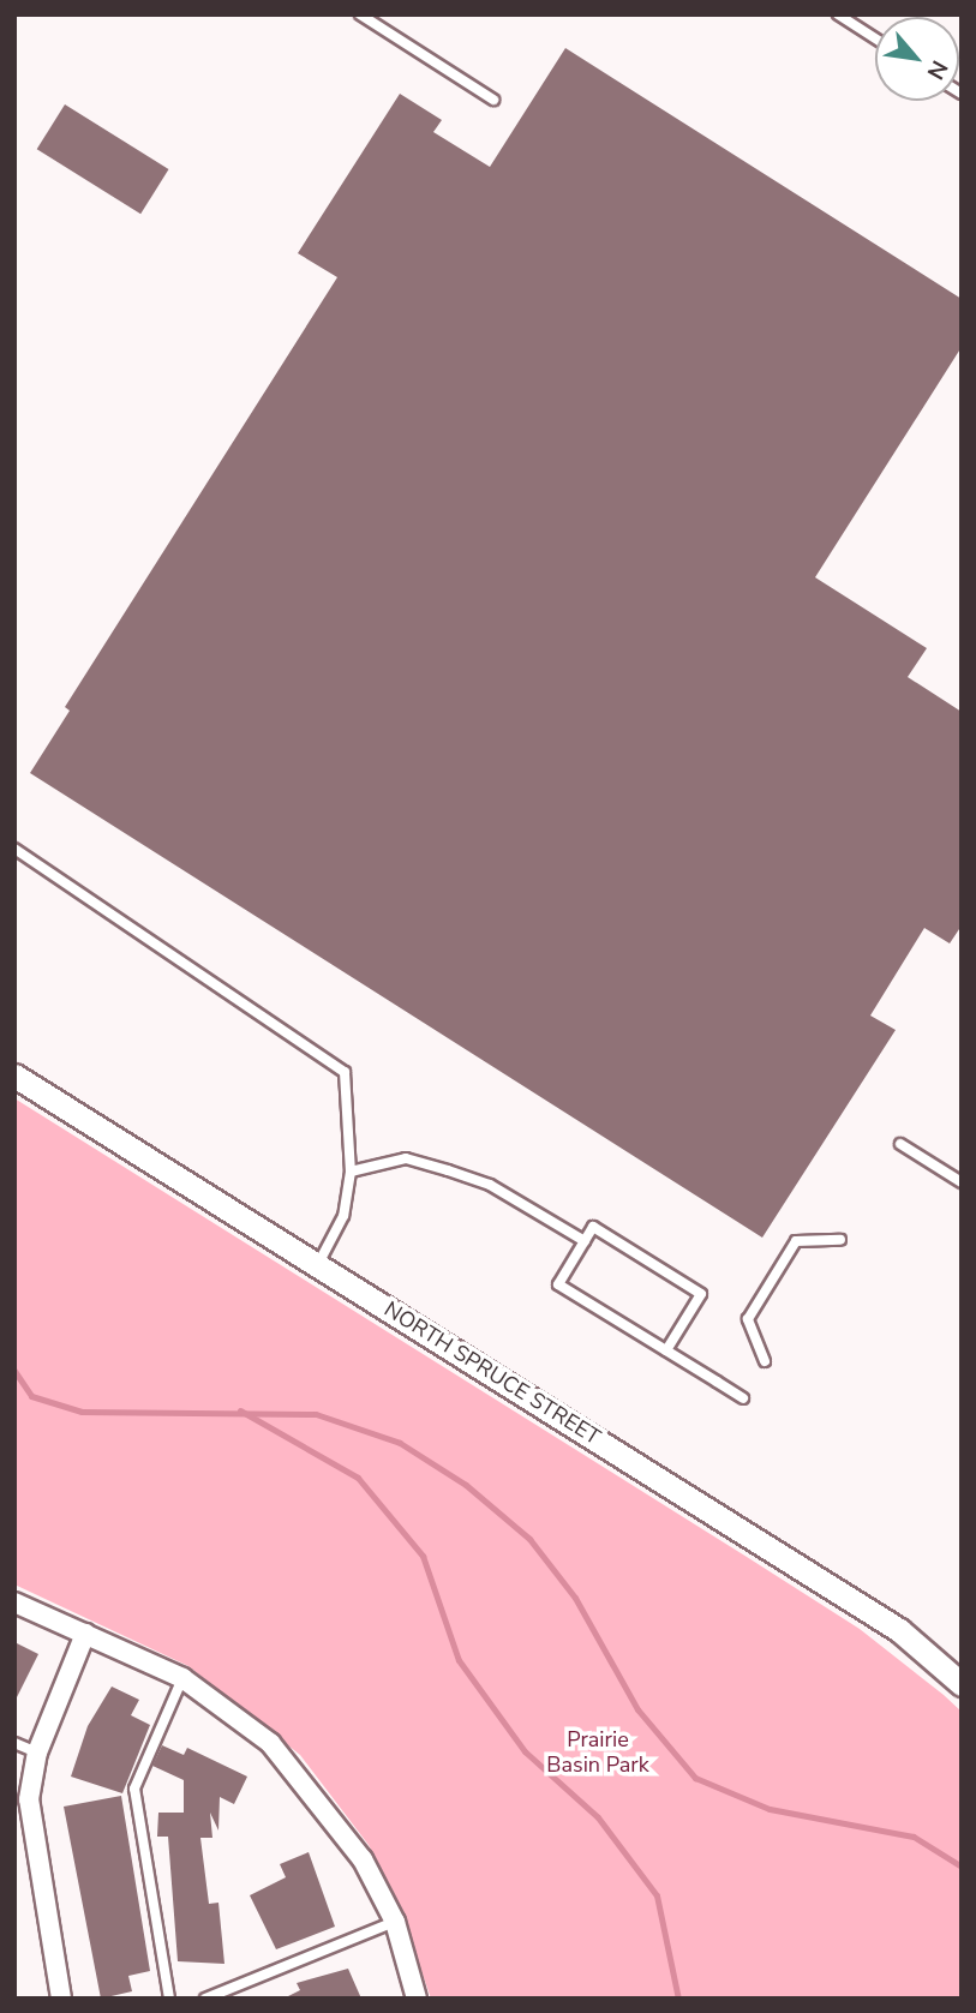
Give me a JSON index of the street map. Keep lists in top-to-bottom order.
{
  "streets": {
    "street": ["NORTH SPRUCE STREET"]
  },
  "parks": ["Prairie Basin Park"],
  "north": "bottom right"
}
